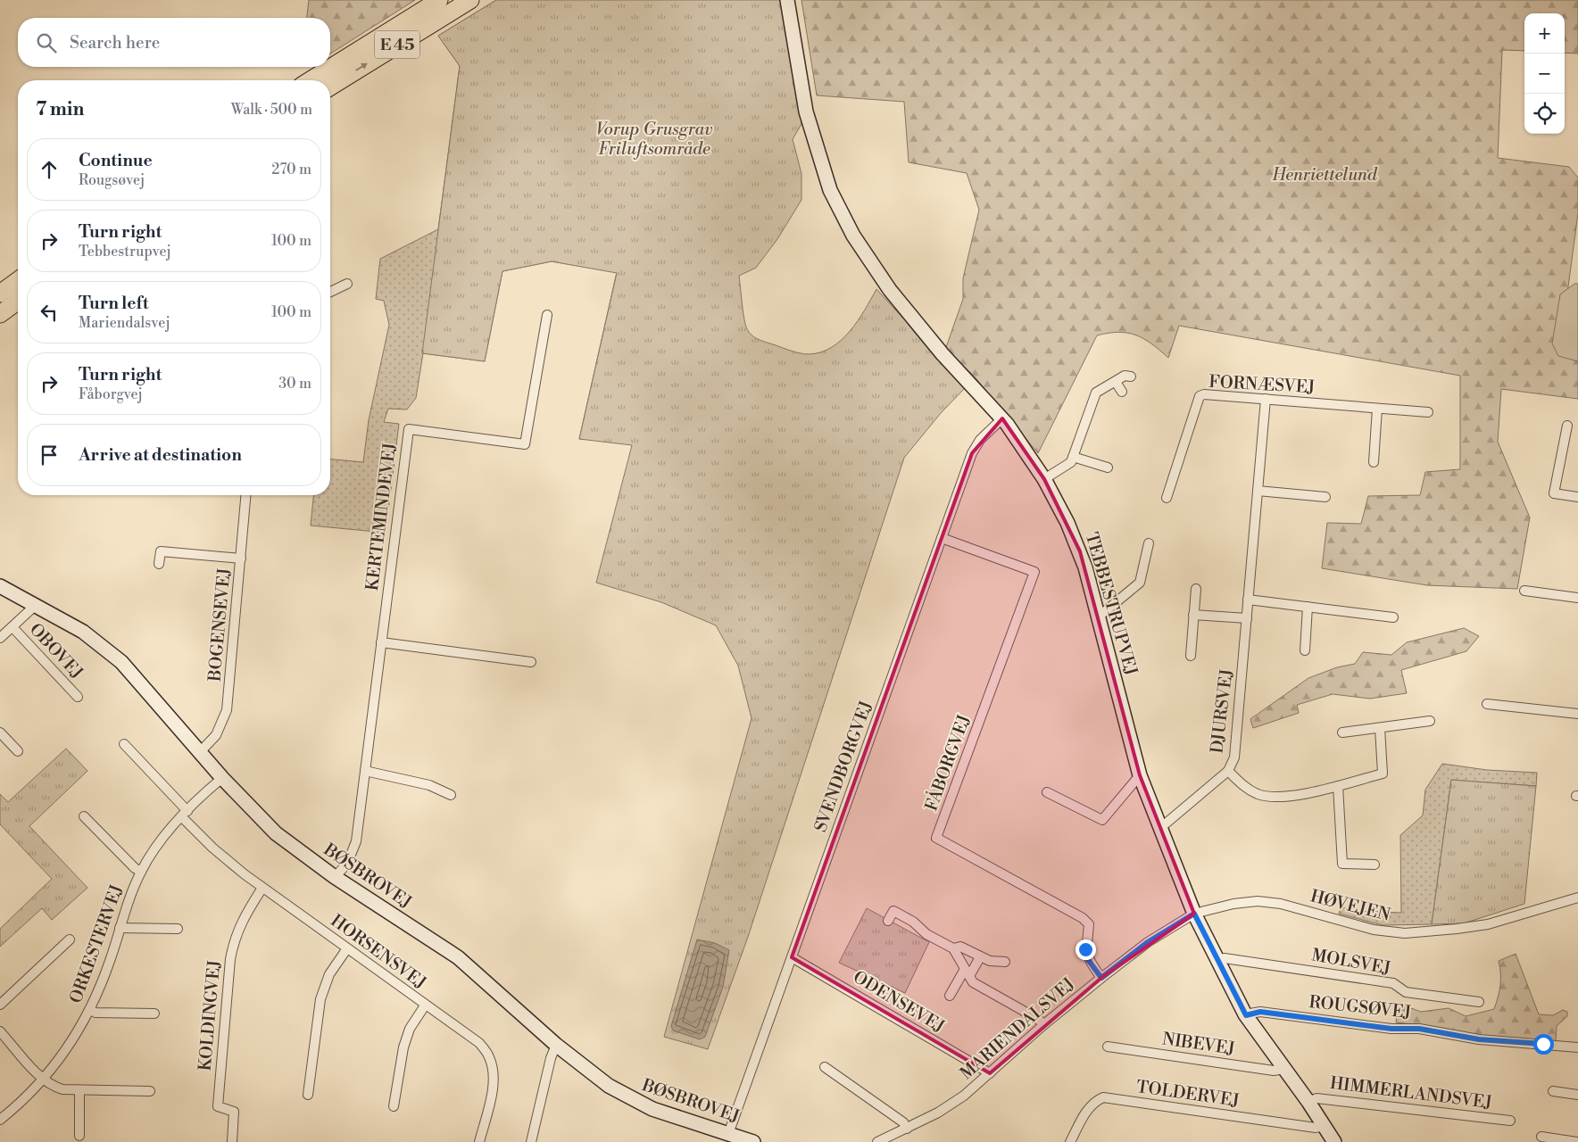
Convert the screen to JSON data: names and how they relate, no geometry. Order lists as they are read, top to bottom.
{
  "streets": {
    "highway": ["E 45"],
    "street": [
      "FORNÆSVEJ",
      "KERTEMINDEVEJ",
      "TEBBESTRUPVEJ",
      "BOGENSEVEJ",
      "OBOVEJ",
      "DJURSVEJ",
      "FÅBORGVEJ",
      "SVENDBORGVEJ",
      "BØSBROVEJ",
      "HØVEJEN",
      "ORKESTERVEJ",
      "HORSENSVEJ",
      "MOLSVEJ",
      "ODENSEVEJ",
      "ROUGSØVEJ",
      "KOLDINGVEJ",
      "MARIENDALSVEJ",
      "NIBEVEJ",
      "HIMMERLANDSVEJ",
      "TOLDERVEJ"
    ]
  },
  "crossings": [
    ["FORNÆSVEJ", "DJURSVEJ"],
    ["KERTEMINDEVEJ", "BØSBROVEJ"],
    ["TEBBESTRUPVEJ", "DJURSVEJ"],
    ["TEBBESTRUPVEJ", "SVENDBORGVEJ"],
    ["TEBBESTRUPVEJ", "HØVEJEN"],
    ["TEBBESTRUPVEJ", "MOLSVEJ"],
    ["TEBBESTRUPVEJ", "ROUGSØVEJ"],
    ["TEBBESTRUPVEJ", "MARIENDALSVEJ"],
    ["TEBBESTRUPVEJ", "NIBEVEJ"],
    ["TEBBESTRUPVEJ", "HIMMERLANDSVEJ"],
    ["TEBBESTRUPVEJ", "TOLDERVEJ"],
    ["BOGENSEVEJ", "BØSBROVEJ"],
    ["OBOVEJ", "BØSBROVEJ"],
    ["FÅBORGVEJ", "SVENDBORGVEJ"],
    ["FÅBORGVEJ", "MARIENDALSVEJ"],
    ["SVENDBORGVEJ", "BØSBROVEJ"],
    ["SVENDBORGVEJ", "ODENSEVEJ"],
    ["BØSBROVEJ", "ORKESTERVEJ"],
    ["HØVEJEN", "MARIENDALSVEJ"],
    ["ORKESTERVEJ", "HORSENSVEJ"],
    ["HORSENSVEJ", "KOLDINGVEJ"],
    ["ODENSEVEJ", "MARIENDALSVEJ"]
  ],
  "parks": ["Vorup Grusgrav Friluftsområde", "Henriettelund"],
  "page": {
    "map_buttons": ["+", "−"],
    "search": "Search here",
    "heading": ["7 min", "Walk · 500 m"],
    "list": [
      ["Continue", "Rougsøvej", "270 m"],
      ["Turn right", "Tebbestrupvej", "100 m"],
      ["Turn left", "Mariendalsvej", "100 m"],
      ["Turn right", "Fåborgvej", "30 m"],
      "Arrive at destination"
    ]
  }
}
